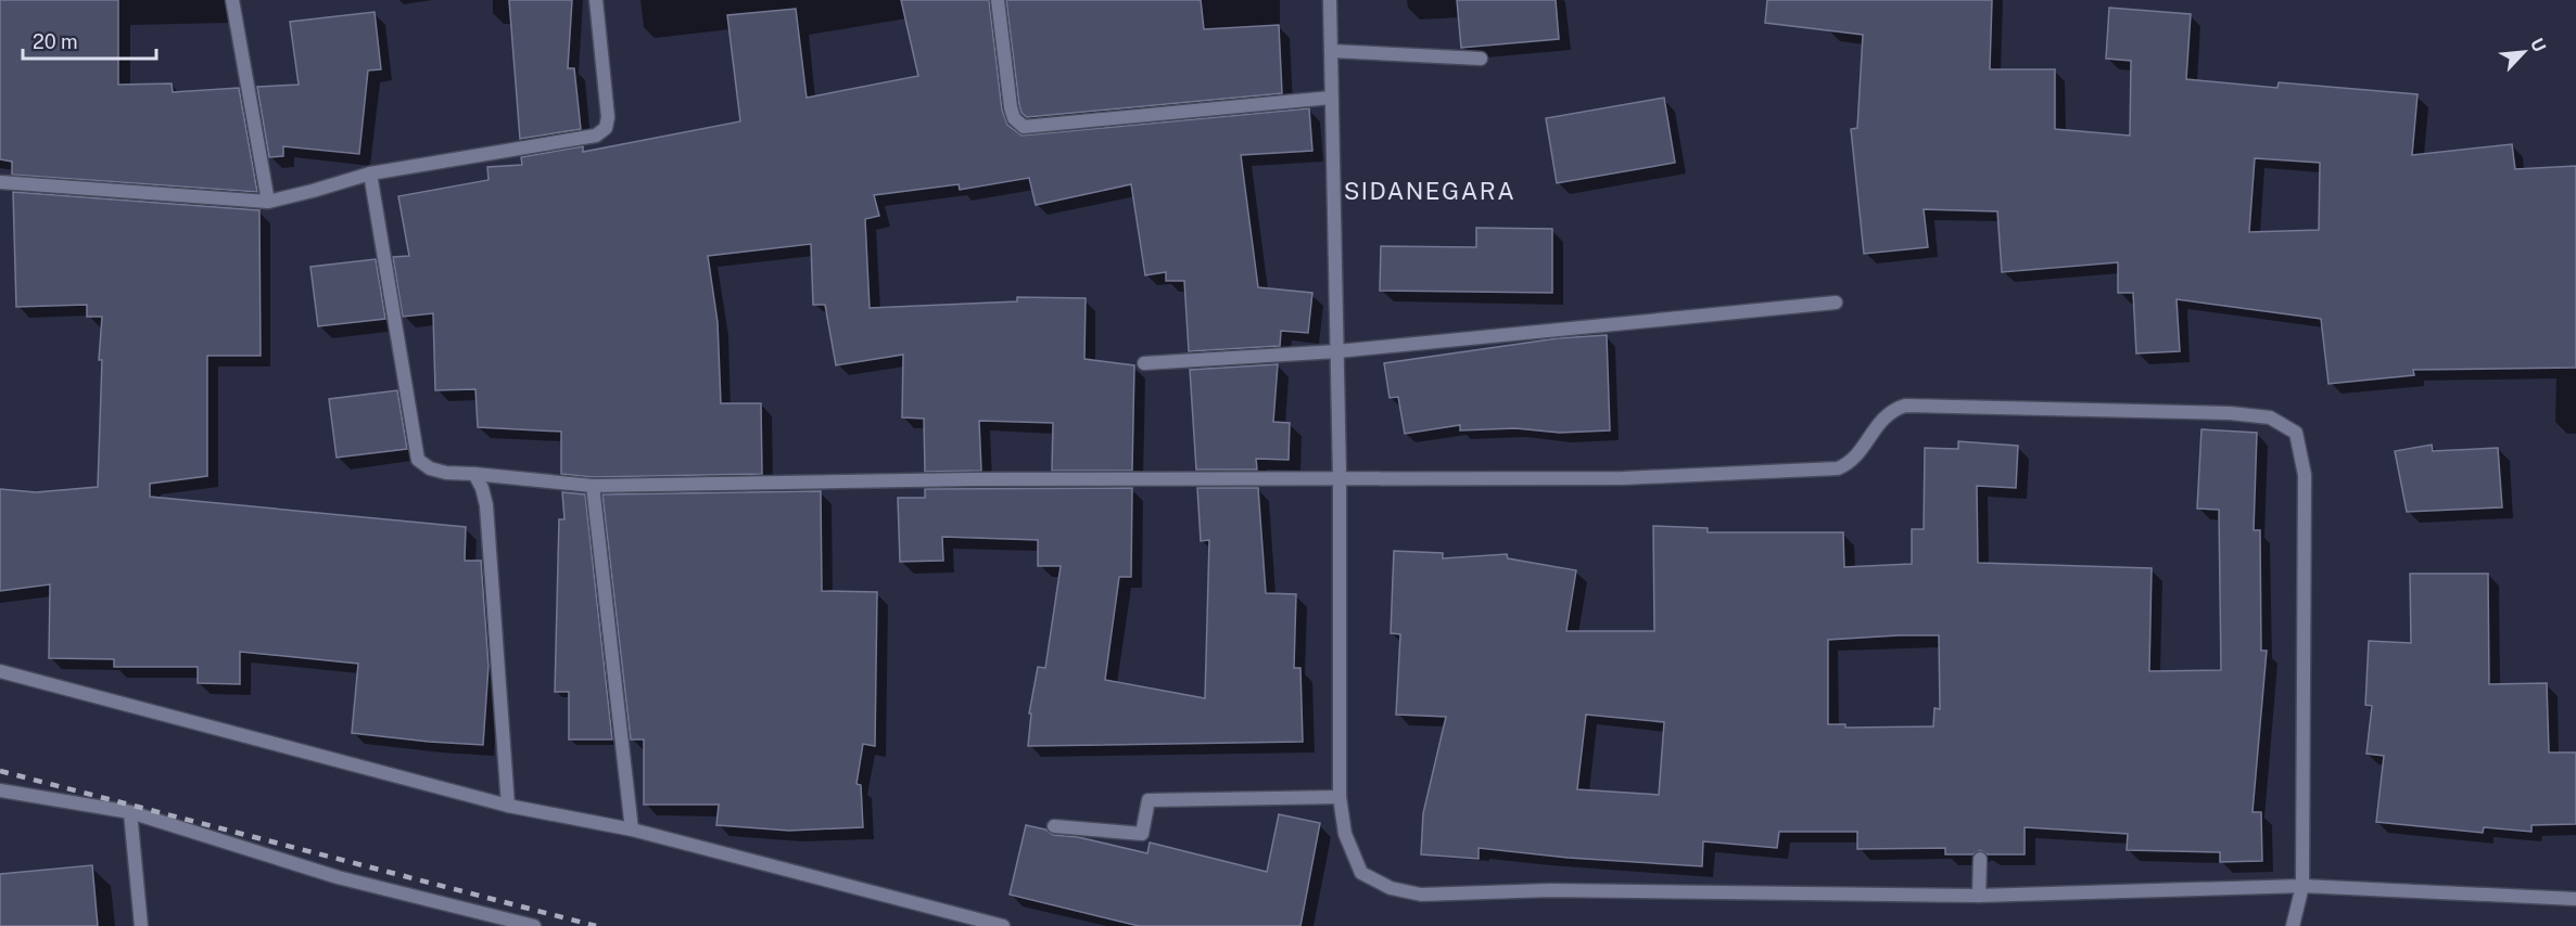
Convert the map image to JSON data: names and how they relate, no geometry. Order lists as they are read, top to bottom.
{
  "districts": ["SIDANEGARA"],
  "scale_bar": "20 m",
  "north": "top right"
}
